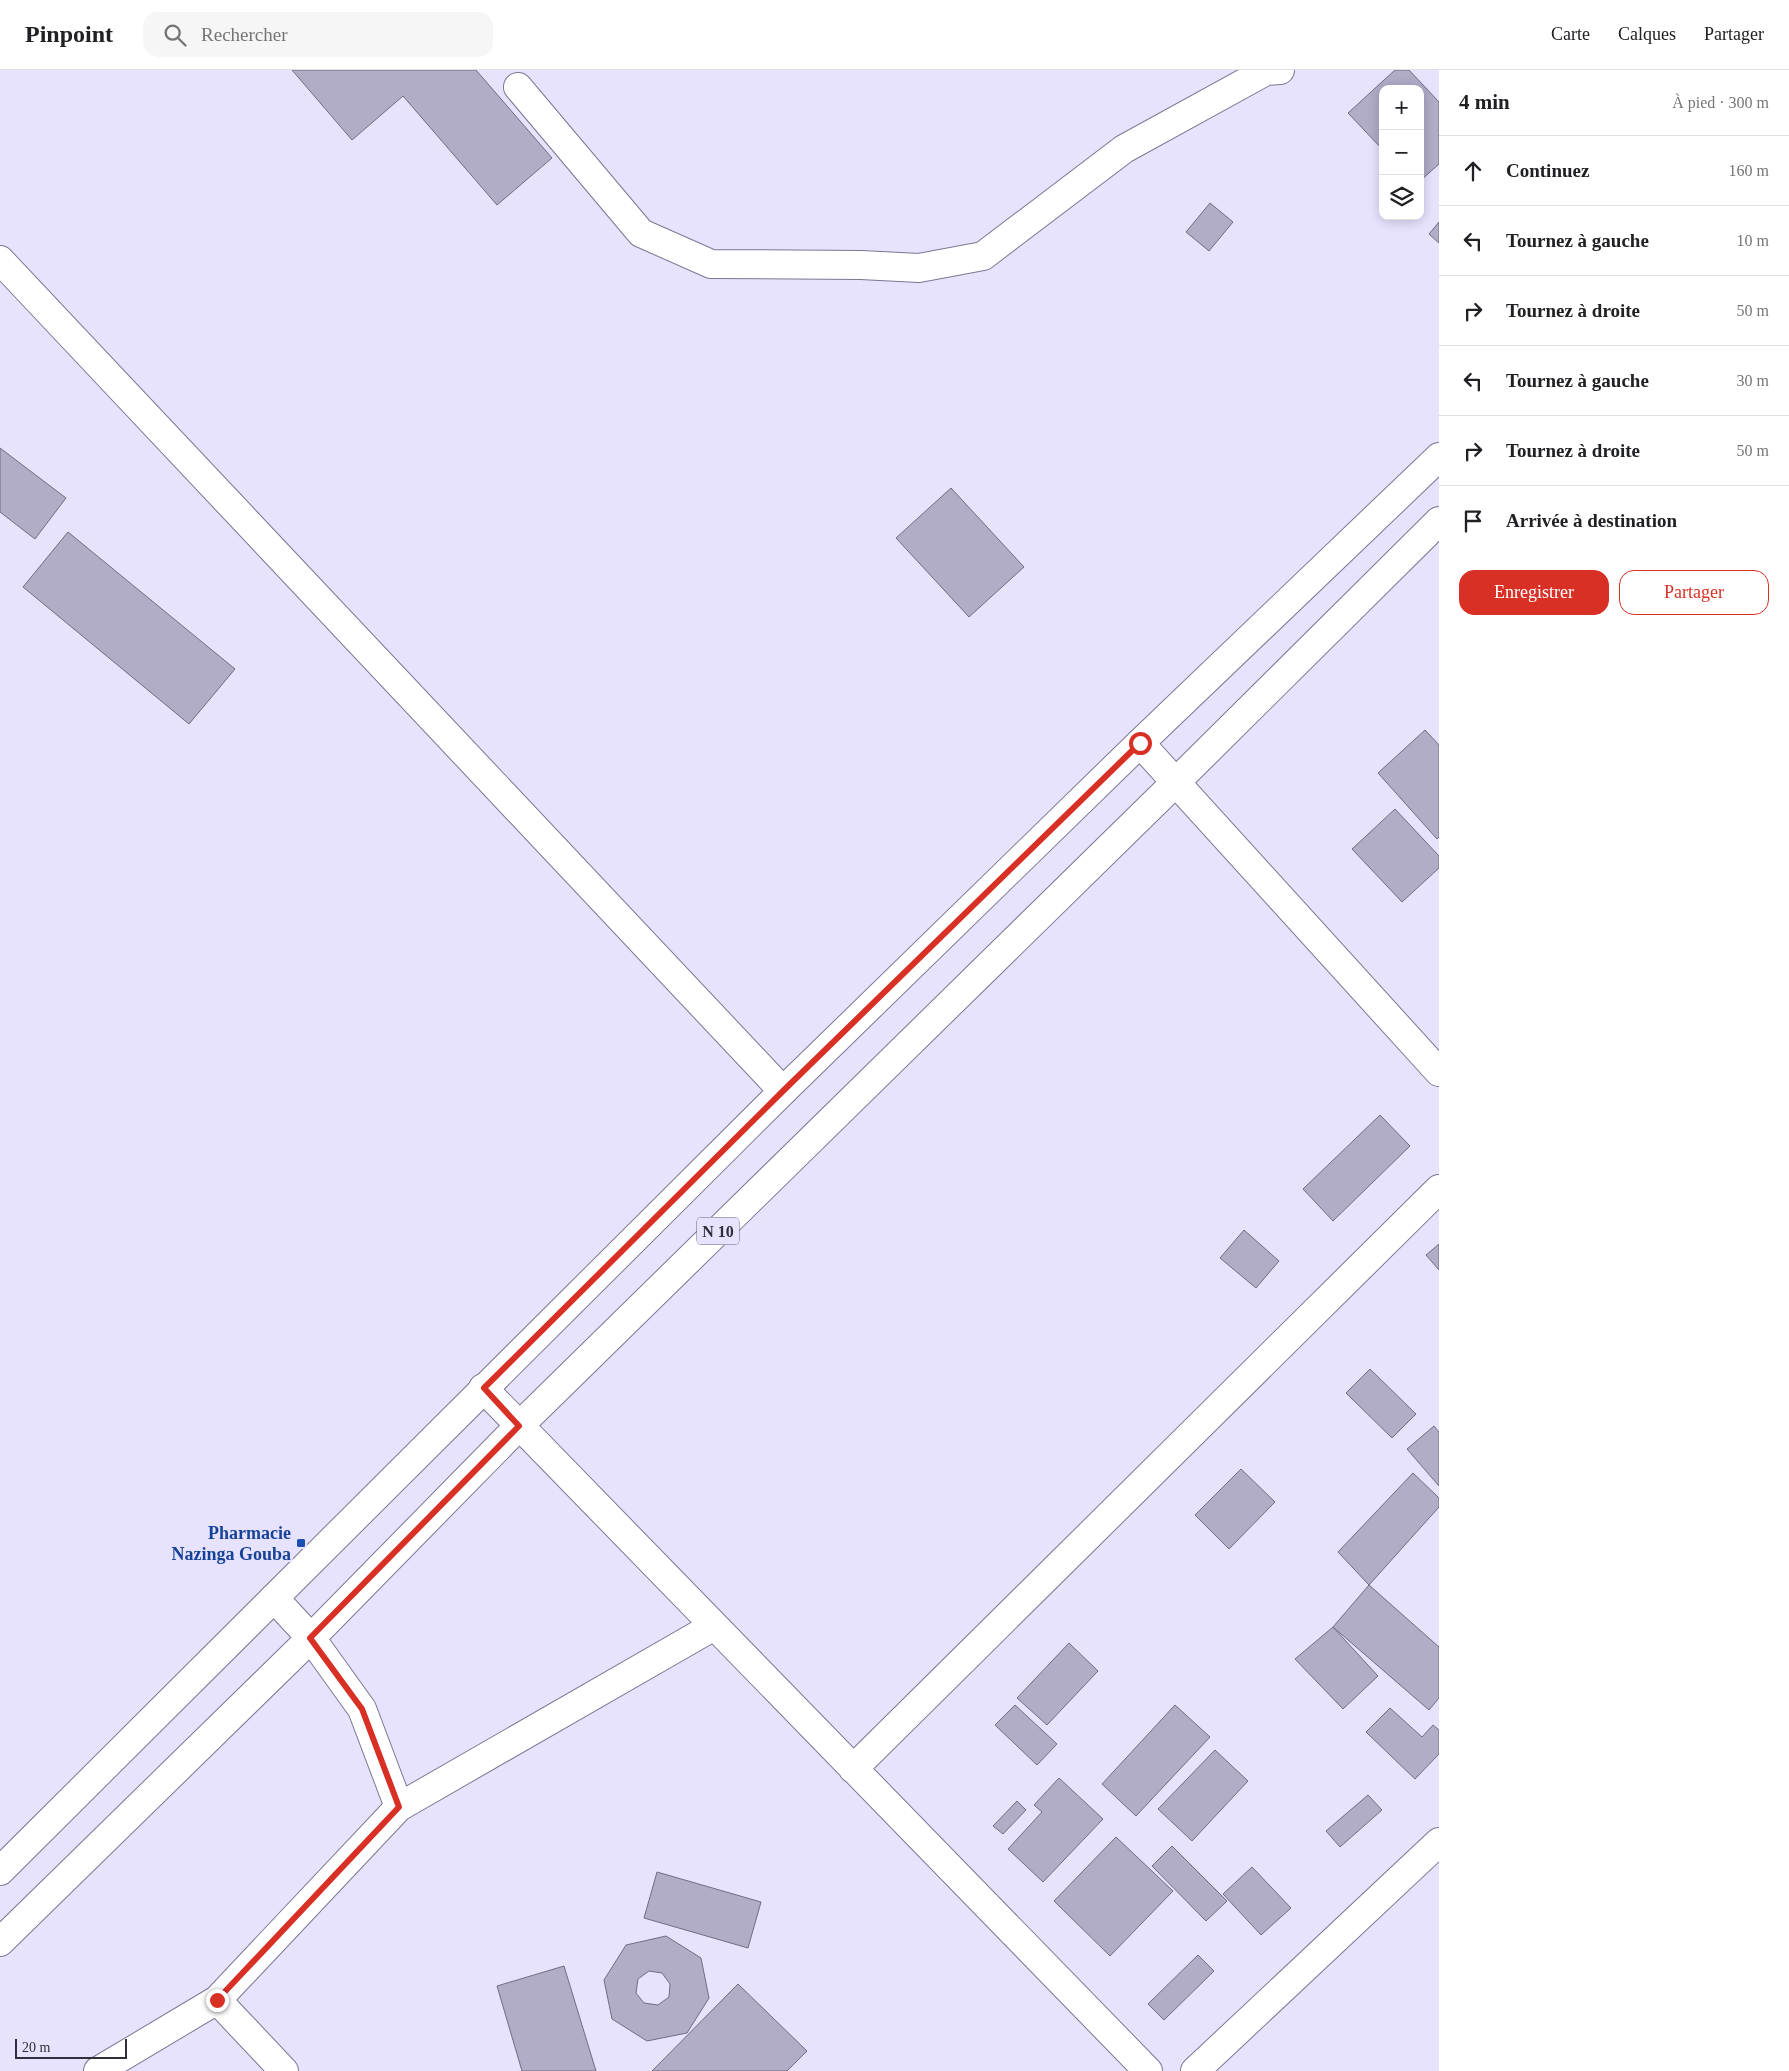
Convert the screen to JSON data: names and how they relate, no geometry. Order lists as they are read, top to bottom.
{
  "streets": {
    "street": ["N 10"]
  },
  "places": {
    "transit": ["Pharmacie Nazinga Gouba"]
  },
  "scale_bar": "20 m",
  "page": {
    "header": "Pinpoint",
    "search": "Rechercher",
    "nav": ["Carte", "Calques", "Partager"],
    "heading": ["4 min", "À pied · 300 m"],
    "map_buttons": ["+", "−"],
    "list": [
      ["Continuez", "160 m"],
      ["Tournez à gauche", "10 m"],
      ["Tournez à droite", "50 m"],
      ["Tournez à gauche", "30 m"],
      ["Tournez à droite", "50 m"],
      "Arrivée à destination"
    ],
    "buttons": ["Enregistrer", "Partager"],
    "scale": "20 m"
  }
}
